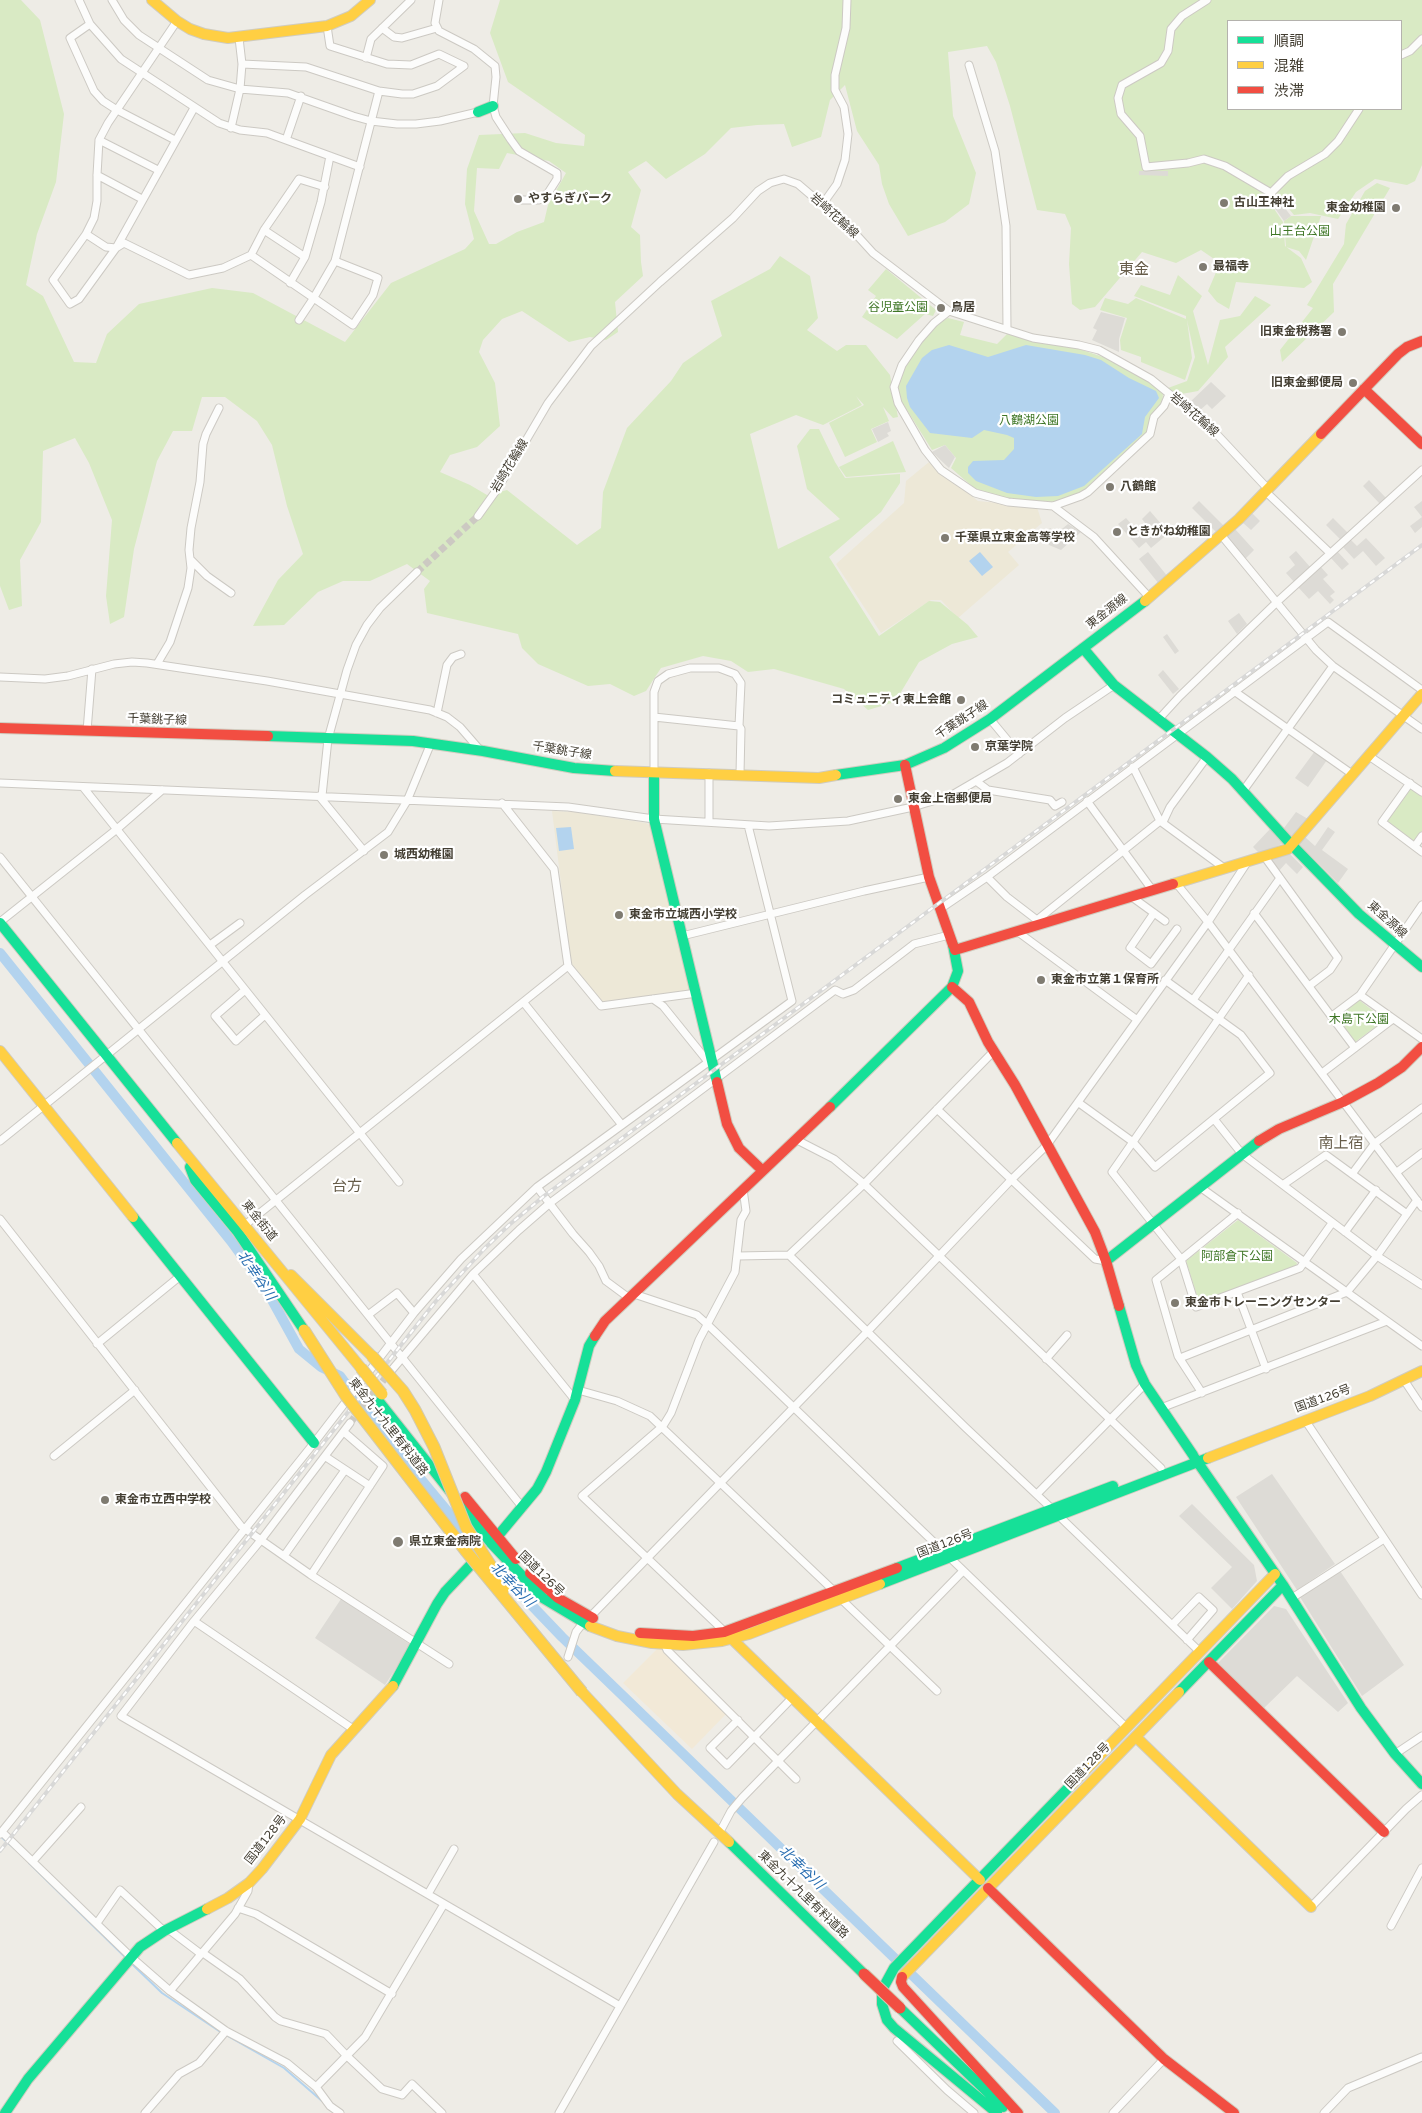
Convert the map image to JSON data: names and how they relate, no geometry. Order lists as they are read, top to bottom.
{
  "streets": {
    "main road": [
      "東金源線",
      "千葉銚子線",
      "東金街道",
      "国道126号",
      "東金九十九里有料道路",
      "国道128号"
    ],
    "street": ["岩崎花輪線"]
  },
  "crossings": [
    ["岩崎花輪線", "東金源線"],
    ["東金源線", "千葉銚子線"],
    ["東金街道", "国道126号"],
    ["東金街道", "東金九十九里有料道路"],
    ["東金街道", "国道128号"],
    ["国道126号", "国道128号"]
  ],
  "districts": ["東金", "南上宿", "台方"],
  "water": ["北幸谷川"],
  "parks": [
    "山王台公園",
    "谷児童公園",
    "八鶴湖公園",
    "木島下公園",
    "阿部倉下公園"
  ],
  "places": [
    "やすらぎパーク",
    "古山王神社",
    "東金幼稚園",
    "最福寺",
    "鳥居",
    "旧東金税務署",
    "旧東金郵便局",
    "八鶴館",
    "ときがね幼稚園",
    "千葉県立東金高等学校",
    "コミュニティ東上会館",
    "京葉学院",
    "東金上宿郵便局",
    "城西幼稚園",
    "東金市立城西小学校",
    "東金市立第１保育所",
    "東金市トレーニングセンター",
    "東金市立西中学校",
    "県立東金病院"
  ],
  "legend": ["順調", "混雑", "渋滞"]
}
